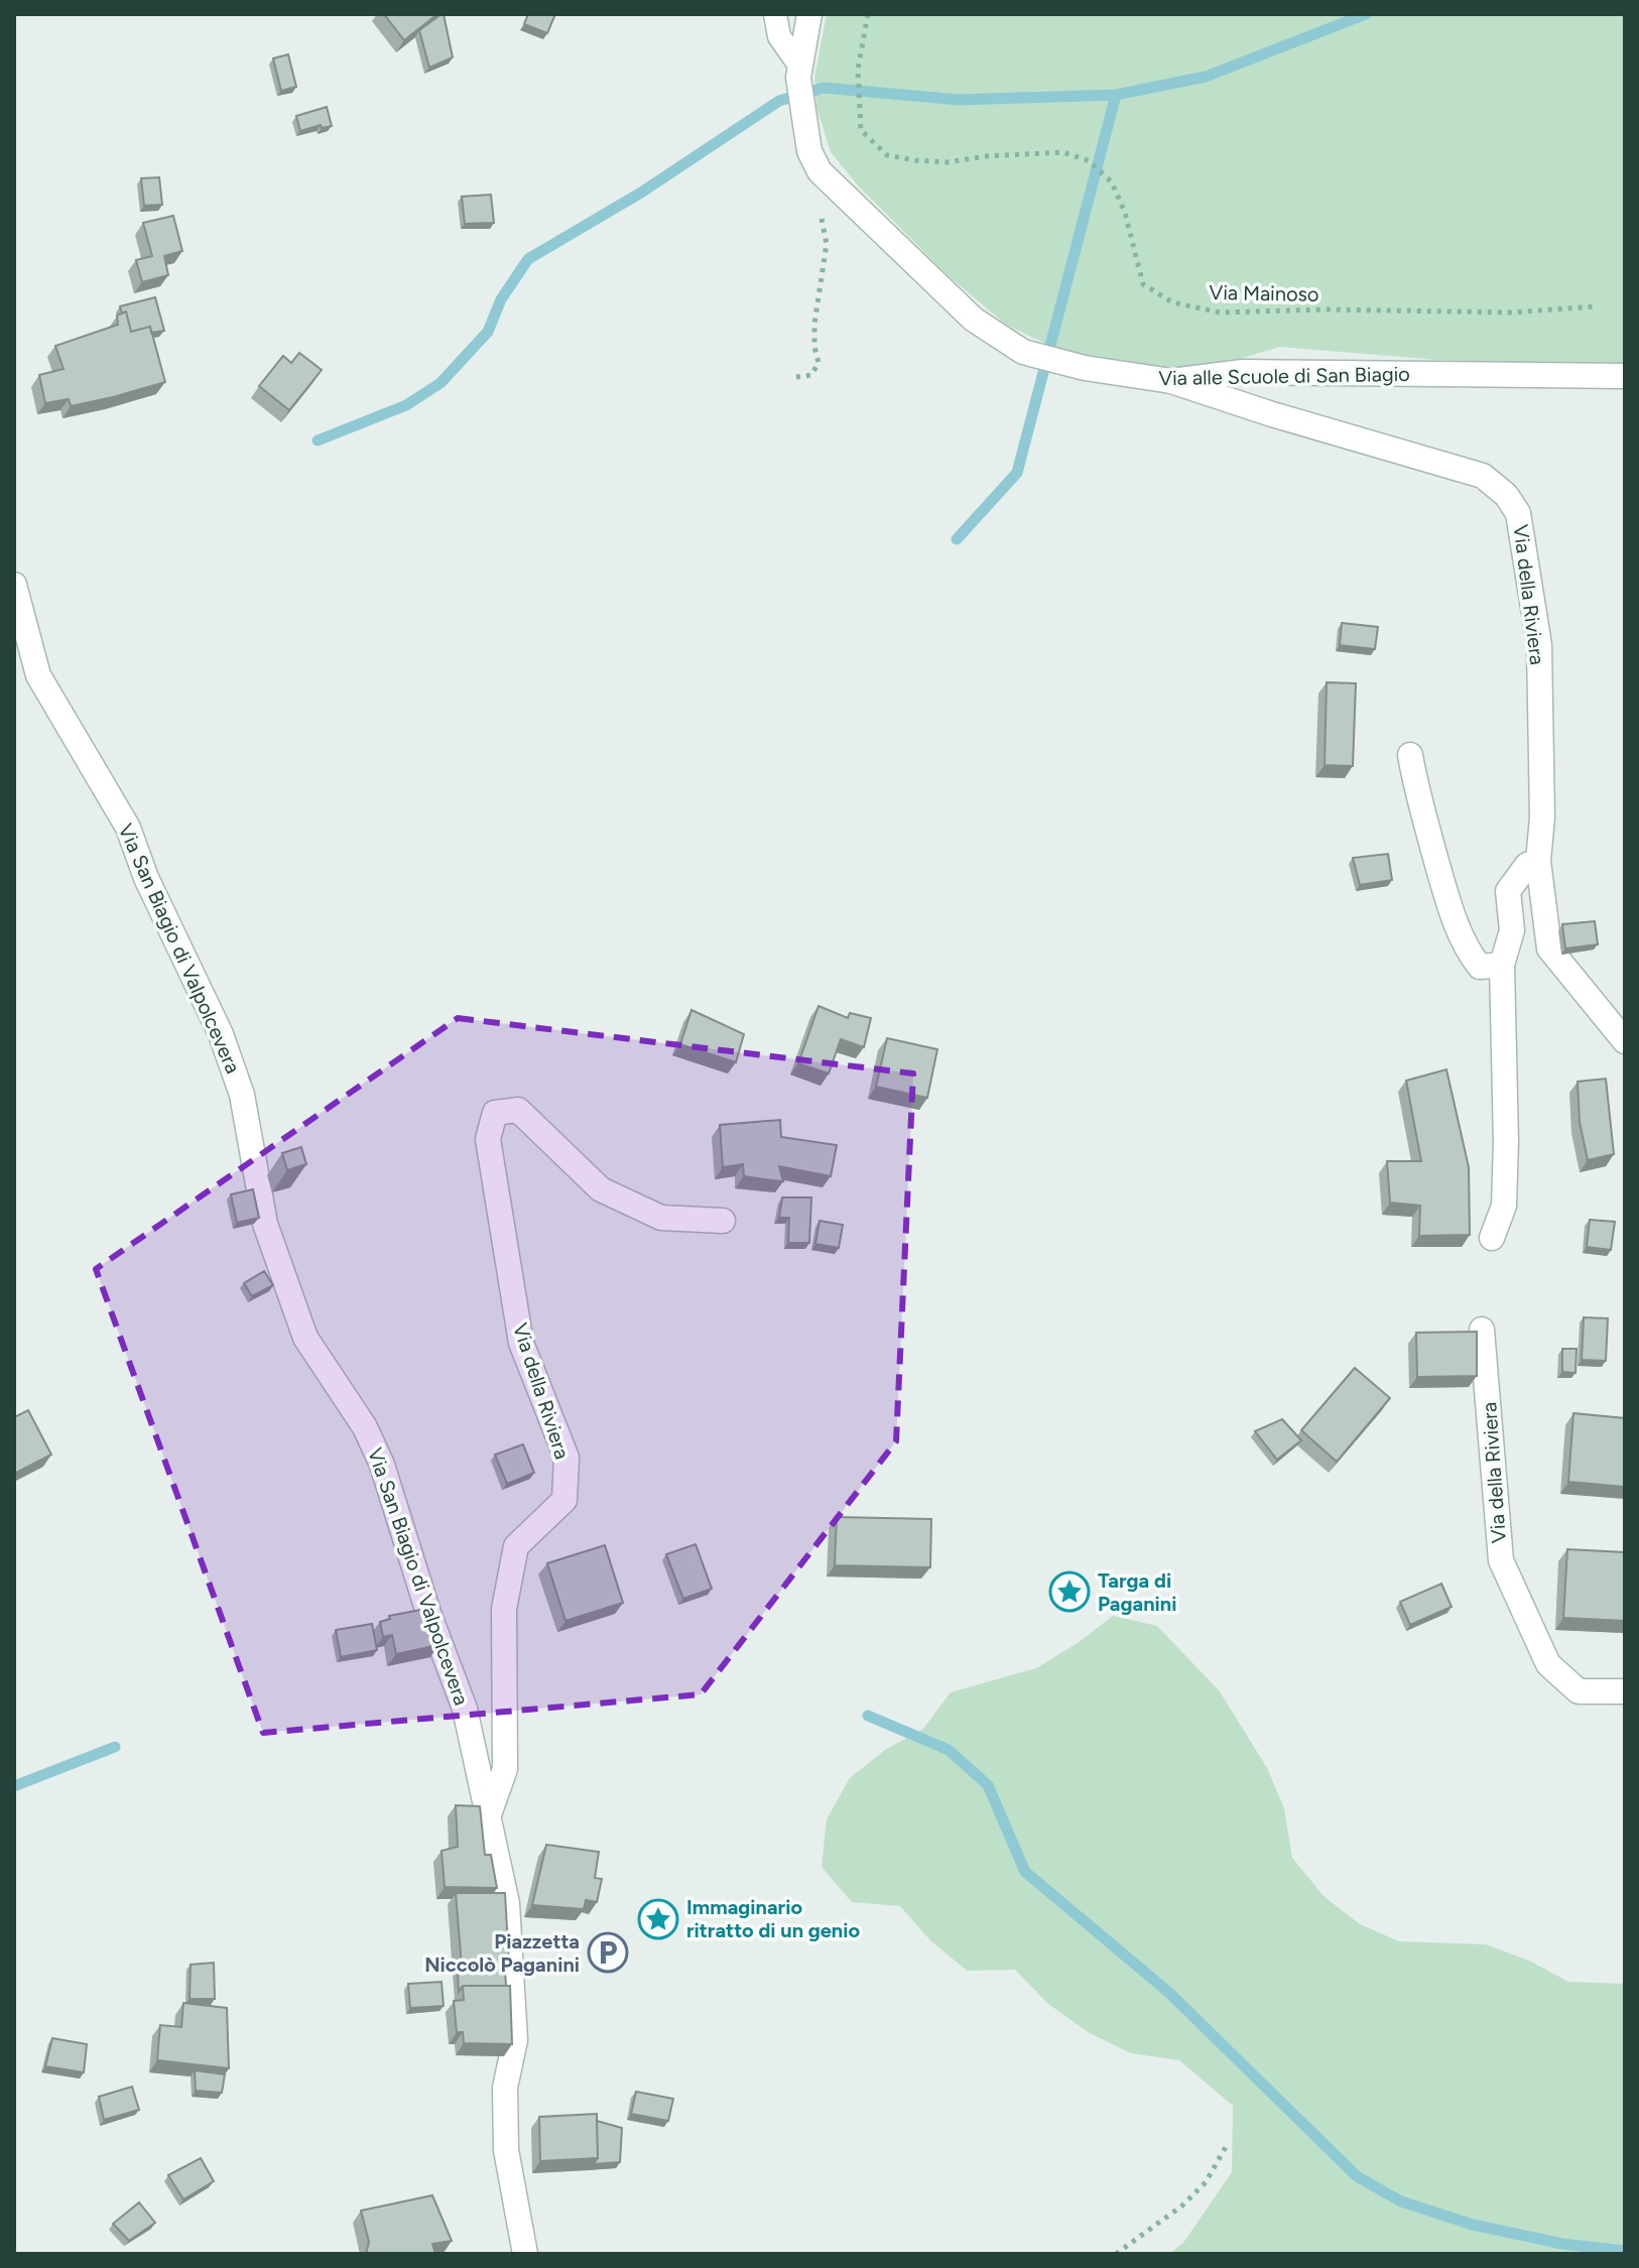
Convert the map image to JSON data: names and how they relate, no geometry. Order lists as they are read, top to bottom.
{
  "streets": {
    "street": ["Via alle Scuole di San Biagio", "Via della Riviera", "Via San Biagio di Valpolcevera"],
    "path": ["Via Mainoso"]
  },
  "crossings": [
    ["Via alle Scuole di San Biagio", "Via della Riviera"],
    ["Via della Riviera", "Via San Biagio di Valpolcevera"]
  ],
  "places": {
    "place": ["Targa di Paganini", "Immaginario ritratto di un genio"],
    "parking": ["Piazzetta Niccolò Paganini"]
  }
}
